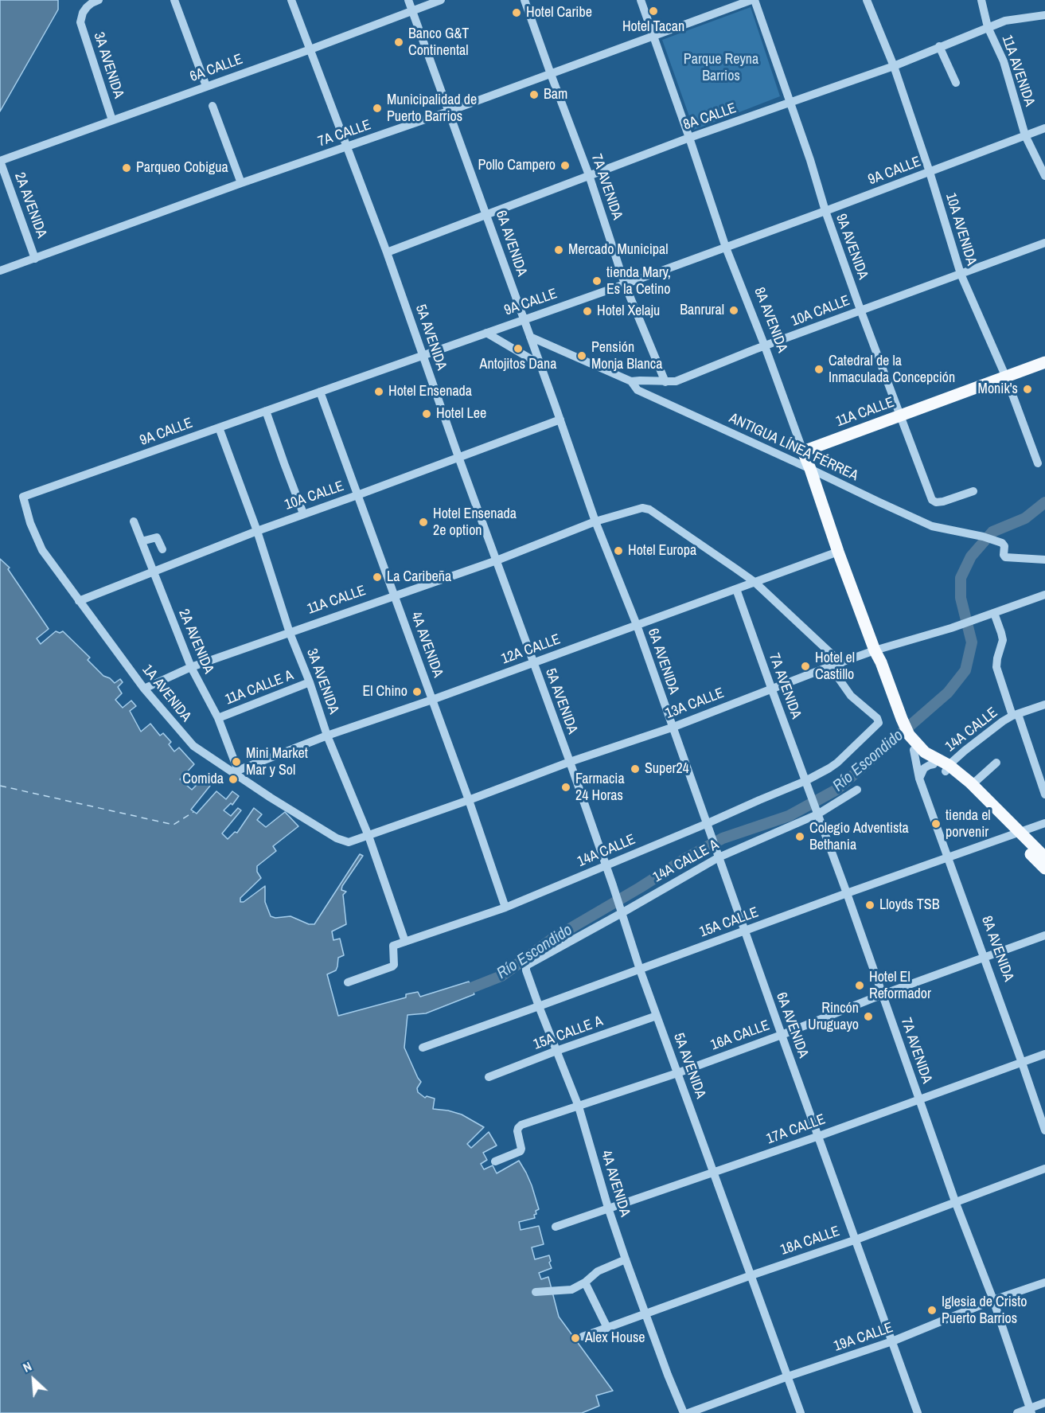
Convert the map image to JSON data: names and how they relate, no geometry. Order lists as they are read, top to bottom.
{
  "streets": {
    "main road": ["8A AVENIDA", "11A CALLE"],
    "street": [
      "3A AVENIDA",
      "6A CALLE",
      "11A AVENIDA",
      "8A CALLE",
      "7A CALLE",
      "9A CALLE",
      "7A AVENIDA",
      "2A AVENIDA",
      "10A AVENIDA",
      "6A AVENIDA",
      "9A AVENIDA",
      "10A CALLE",
      "5A AVENIDA",
      "ANTIGUA LÍNEA FÉRREA",
      "4A AVENIDA",
      "12A CALLE",
      "11A CALLE A",
      "1A AVENIDA",
      "13A CALLE",
      "14A CALLE",
      "14A CALLE A",
      "15A CALLE",
      "15A CALLE A",
      "16A CALLE",
      "17A CALLE",
      "18A CALLE",
      "19A CALLE"
    ]
  },
  "crossings": [
    ["3A AVENIDA", "6A CALLE"],
    ["3A AVENIDA", "9A CALLE"],
    ["3A AVENIDA", "10A CALLE"],
    ["3A AVENIDA", "11A CALLE"],
    ["3A AVENIDA", "12A CALLE"],
    ["3A AVENIDA", "11A CALLE A"],
    ["3A AVENIDA", "13A CALLE"],
    ["3A AVENIDA", "14A CALLE"],
    ["6A CALLE", "2A AVENIDA"],
    ["6A CALLE", "6A AVENIDA"],
    ["6A CALLE", "5A AVENIDA"],
    ["11A AVENIDA", "8A CALLE"],
    ["11A AVENIDA", "9A CALLE"],
    ["8A CALLE", "7A AVENIDA"],
    ["8A CALLE", "10A AVENIDA"],
    ["8A CALLE", "6A AVENIDA"],
    ["8A CALLE", "9A AVENIDA"],
    ["8A CALLE", "8A AVENIDA"],
    ["8A CALLE", "5A AVENIDA"],
    ["7A CALLE", "7A AVENIDA"],
    ["7A CALLE", "2A AVENIDA"],
    ["7A CALLE", "6A AVENIDA"],
    ["7A CALLE", "9A AVENIDA"],
    ["7A CALLE", "8A AVENIDA"],
    ["7A CALLE", "5A AVENIDA"],
    ["9A CALLE", "7A AVENIDA"],
    ["9A CALLE", "10A AVENIDA"],
    ["9A CALLE", "6A AVENIDA"],
    ["9A CALLE", "9A AVENIDA"],
    ["9A CALLE", "8A AVENIDA"],
    ["9A CALLE", "5A AVENIDA"],
    ["9A CALLE", "4A AVENIDA"],
    ["9A CALLE", "1A AVENIDA"],
    ["7A AVENIDA", "10A CALLE"],
    ["7A AVENIDA", "12A CALLE"],
    ["7A AVENIDA", "13A CALLE"],
    ["7A AVENIDA", "14A CALLE"],
    ["7A AVENIDA", "14A CALLE A"],
    ["7A AVENIDA", "15A CALLE"],
    ["7A AVENIDA", "16A CALLE"],
    ["7A AVENIDA", "17A CALLE"],
    ["7A AVENIDA", "18A CALLE"],
    ["7A AVENIDA", "19A CALLE"],
    ["2A AVENIDA", "10A CALLE"],
    ["2A AVENIDA", "11A CALLE"],
    ["2A AVENIDA", "12A CALLE"],
    ["2A AVENIDA", "11A CALLE A"],
    ["2A AVENIDA", "1A AVENIDA"],
    ["10A AVENIDA", "10A CALLE"],
    ["10A AVENIDA", "11A CALLE"],
    ["6A AVENIDA", "10A CALLE"],
    ["6A AVENIDA", "11A CALLE"],
    ["6A AVENIDA", "ANTIGUA LÍNEA FÉRREA"],
    ["6A AVENIDA", "12A CALLE"],
    ["6A AVENIDA", "13A CALLE"],
    ["6A AVENIDA", "14A CALLE"],
    ["6A AVENIDA", "14A CALLE A"],
    ["6A AVENIDA", "15A CALLE"],
    ["6A AVENIDA", "16A CALLE"],
    ["6A AVENIDA", "17A CALLE"],
    ["6A AVENIDA", "18A CALLE"],
    ["6A AVENIDA", "19A CALLE"],
    ["9A AVENIDA", "10A CALLE"],
    ["9A AVENIDA", "11A CALLE"],
    ["10A CALLE", "8A AVENIDA"],
    ["10A CALLE", "5A AVENIDA"],
    ["10A CALLE", "ANTIGUA LÍNEA FÉRREA"],
    ["10A CALLE", "4A AVENIDA"],
    ["10A CALLE", "1A AVENIDA"],
    ["8A AVENIDA", "11A CALLE"],
    ["8A AVENIDA", "ANTIGUA LÍNEA FÉRREA"],
    ["8A AVENIDA", "12A CALLE"],
    ["8A AVENIDA", "13A CALLE"],
    ["8A AVENIDA", "14A CALLE"],
    ["8A AVENIDA", "15A CALLE"],
    ["8A AVENIDA", "16A CALLE"],
    ["8A AVENIDA", "17A CALLE"],
    ["5A AVENIDA", "11A CALLE"],
    ["5A AVENIDA", "12A CALLE"],
    ["5A AVENIDA", "13A CALLE"],
    ["5A AVENIDA", "14A CALLE"],
    ["5A AVENIDA", "14A CALLE A"],
    ["5A AVENIDA", "15A CALLE"],
    ["5A AVENIDA", "15A CALLE A"],
    ["5A AVENIDA", "16A CALLE"],
    ["5A AVENIDA", "17A CALLE"],
    ["5A AVENIDA", "18A CALLE"],
    ["5A AVENIDA", "19A CALLE"],
    ["11A CALLE", "4A AVENIDA"],
    ["11A CALLE", "12A CALLE"],
    ["11A CALLE", "1A AVENIDA"],
    ["4A AVENIDA", "12A CALLE"],
    ["4A AVENIDA", "13A CALLE"],
    ["4A AVENIDA", "14A CALLE"],
    ["4A AVENIDA", "14A CALLE A"],
    ["4A AVENIDA", "15A CALLE"],
    ["4A AVENIDA", "15A CALLE A"],
    ["4A AVENIDA", "16A CALLE"],
    ["4A AVENIDA", "17A CALLE"],
    ["4A AVENIDA", "18A CALLE"],
    ["12A CALLE", "1A AVENIDA"],
    ["1A AVENIDA", "13A CALLE"],
    ["13A CALLE", "14A CALLE"]
  ],
  "water": ["Río Escondido"],
  "parks": ["Parque Reyna Barrios"],
  "places": [
    "Hotel Tacan",
    "Hotel Caribe",
    "Banco G&T Continental",
    "Bam",
    "Municipalidad de Puerto Barrios",
    "Pollo Campero",
    "Parqueo Cobigua",
    "Mercado Municipal",
    "tienda Mary, Es la Cetino",
    "Banrural",
    "Hotel Xelaju",
    "Antojitos Dana",
    "Pensión Monja Blanca",
    "Catedral de la Inmaculada Concepción",
    "Monik's",
    "Hotel Ensenada",
    "Hotel Lee",
    "Hotel Ensenada 2e option",
    "Hotel Europa",
    "La Caribeña",
    "Hotel el Castillo",
    "El Chino",
    "Mini Market Mar y Sol",
    "Super24",
    "Comida",
    "Farmacia 24 Horas",
    "tienda el porvenir",
    "Colegio Adventista Bethania",
    "Lloyds TSB",
    "Hotel El Reformador",
    "Rincón Uruguayo",
    "Iglesia de Cristo Puerto Barrios",
    "Alex House"
  ],
  "north": "top left"
}
